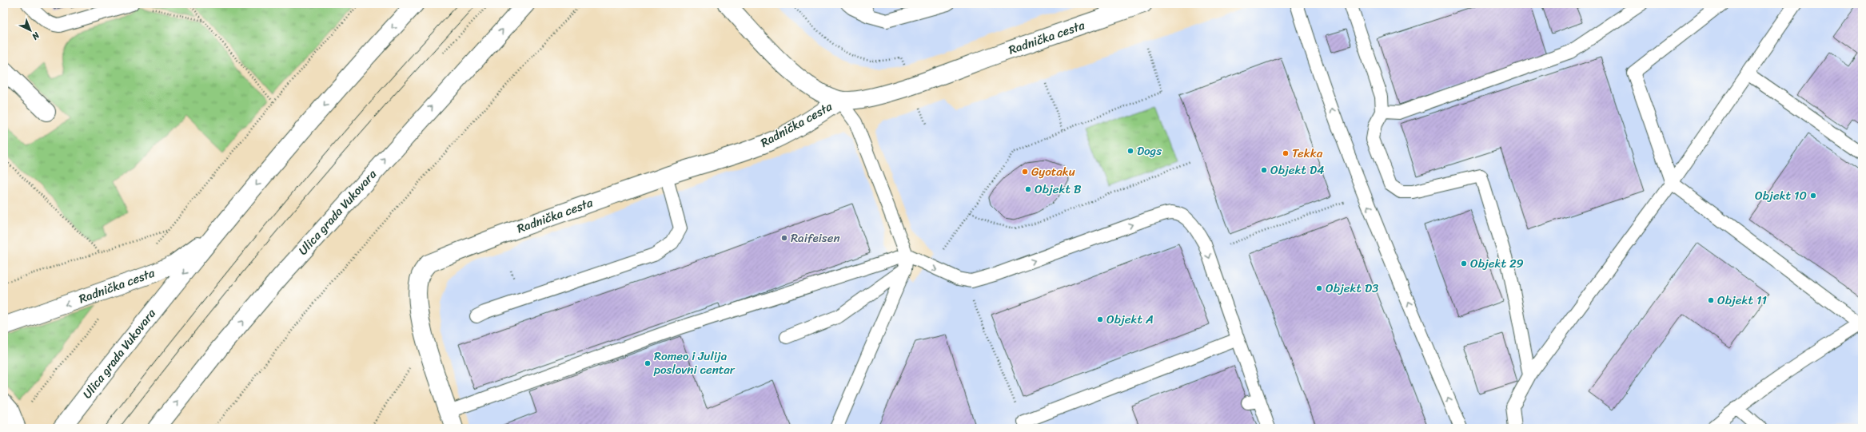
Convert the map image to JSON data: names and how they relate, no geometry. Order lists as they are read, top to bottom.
{
  "streets": {
    "street": ["Radnička cesta", "Ulica grada Vukovara"]
  },
  "crossings": [
    ["Radnička cesta", "Ulica grada Vukovara"]
  ],
  "places": [
    "Dogs",
    "Tekka",
    "Objekt D4",
    "Gyotaku",
    "Objekt B",
    "Objekt 10",
    "Raifeisen",
    "Objekt 29",
    "Objekt D3",
    "Objekt 11",
    "Objekt A",
    "Romeo i Julija poslovni centar"
  ],
  "north": "bottom right"
}
